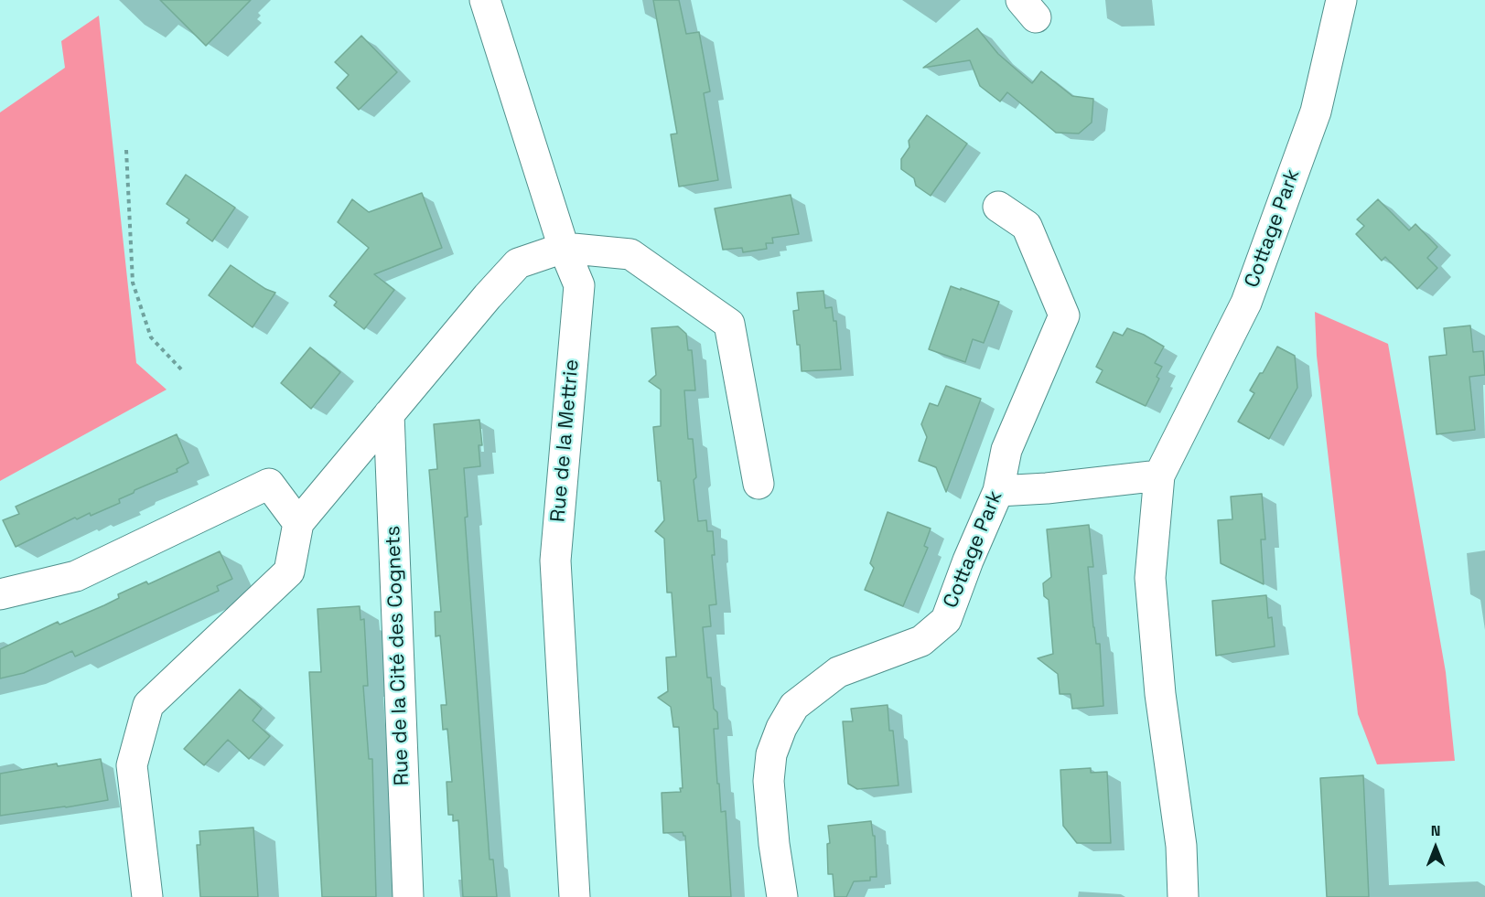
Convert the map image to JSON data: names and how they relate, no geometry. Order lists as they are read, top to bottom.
{
  "streets": {
    "street": ["Cottage Park", "Rue de la Mettrie", "Rue de la Cité des Cognets"]
  },
  "north": "top"
}
